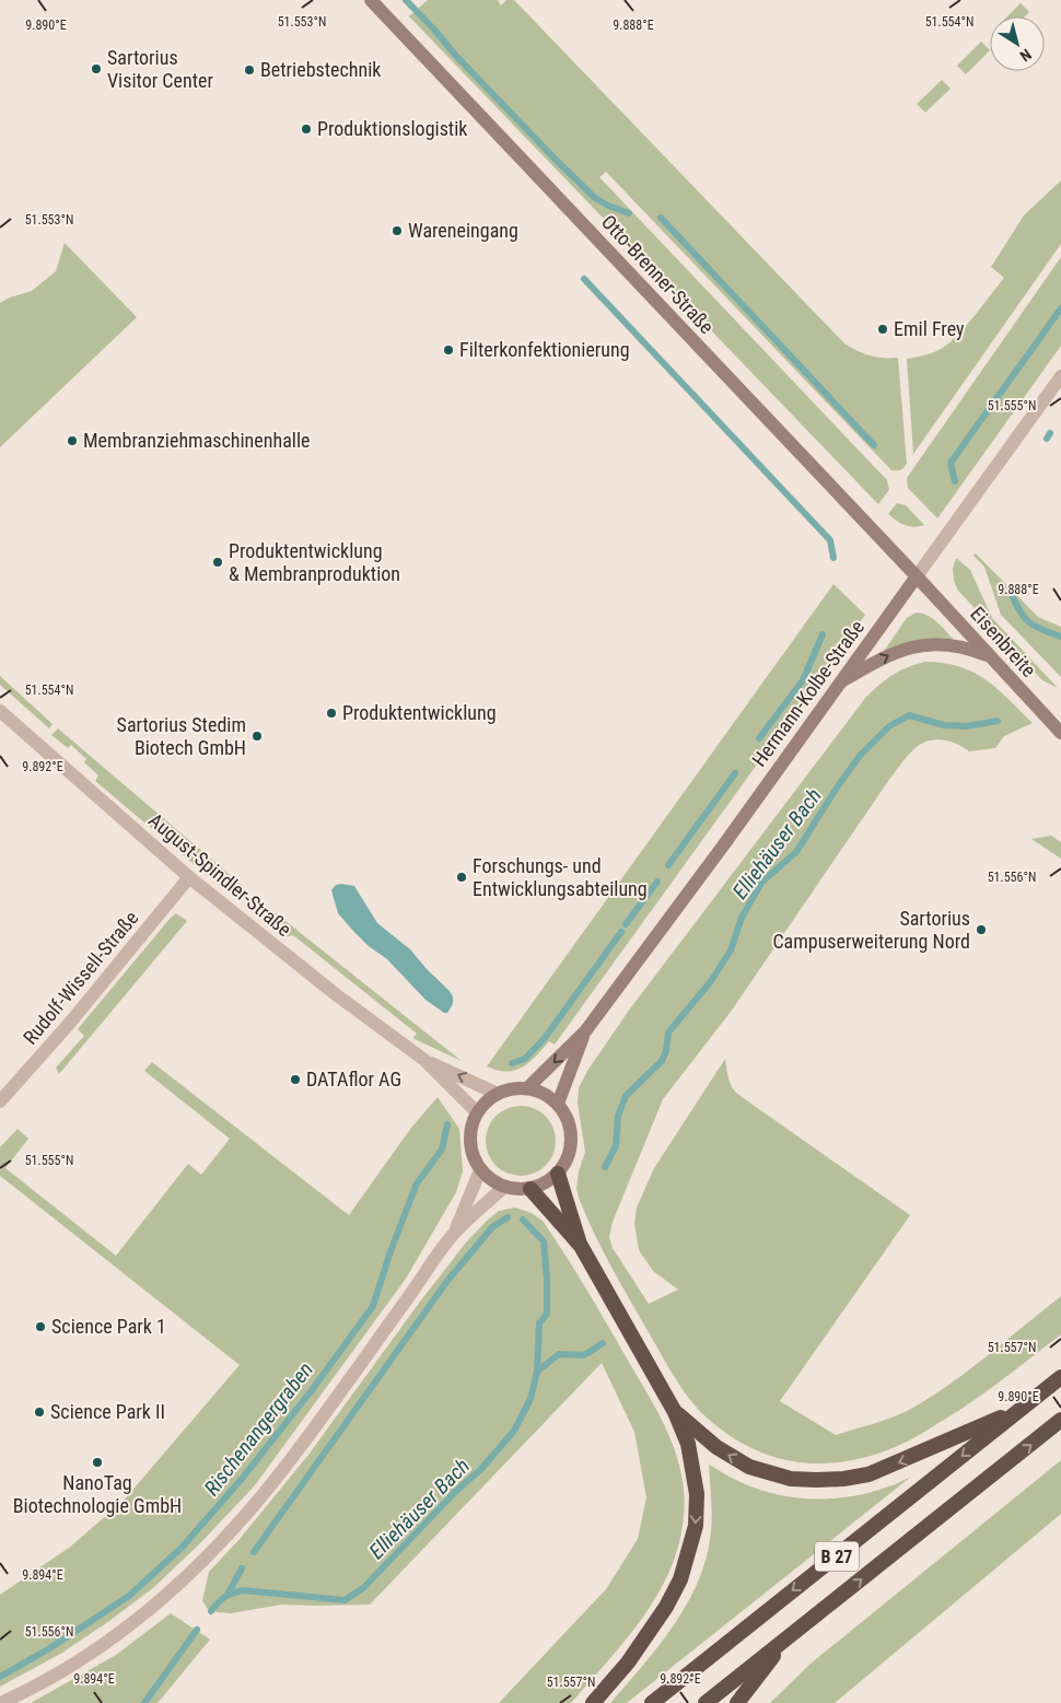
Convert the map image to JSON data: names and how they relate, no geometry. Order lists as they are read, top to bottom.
{
  "streets": {
    "highway": ["B 27"],
    "main road": ["Otto-Brenner-Straße", "Eisenbreite", "Hermann-Kolbe-Straße"],
    "street": ["August-Spindler-Straße", "Rudolf-Wissell-Straße"]
  },
  "crossings": [
    ["Otto-Brenner-Straße", "Eisenbreite"],
    ["Otto-Brenner-Straße", "Hermann-Kolbe-Straße"],
    ["Eisenbreite", "Hermann-Kolbe-Straße"],
    ["Hermann-Kolbe-Straße", "August-Spindler-Straße"],
    ["August-Spindler-Straße", "Rudolf-Wissell-Straße"]
  ],
  "water": ["Elliehäuser Bach", "Rischenangergraben"],
  "places": [
    "Sartorius Visitor Center",
    "Betriebstechnik",
    "Produktionslogistik",
    "Wareneingang",
    "Emil Frey",
    "Filterkonfektionierung",
    "Membranziehmaschinenhalle",
    "Produktentwicklung & Membranproduktion",
    "Produktentwicklung",
    "Sartorius Stedim Biotech GmbH",
    "Forschungs- und Entwicklungsabteilung",
    "Sartorius Campuserweiterung Nord",
    "DATAflor AG",
    "Science Park 1",
    "Science Park II",
    "NanoTag Biotechnologie GmbH"
  ],
  "north": "bottom right",
  "coordinates": [
    "51.553°N",
    "51.554°N",
    "9.890°E",
    "9.888°E",
    "51.555°N",
    "9.892°E",
    "51.556°N",
    "51.557°N",
    "9.894°E"
  ]
}
